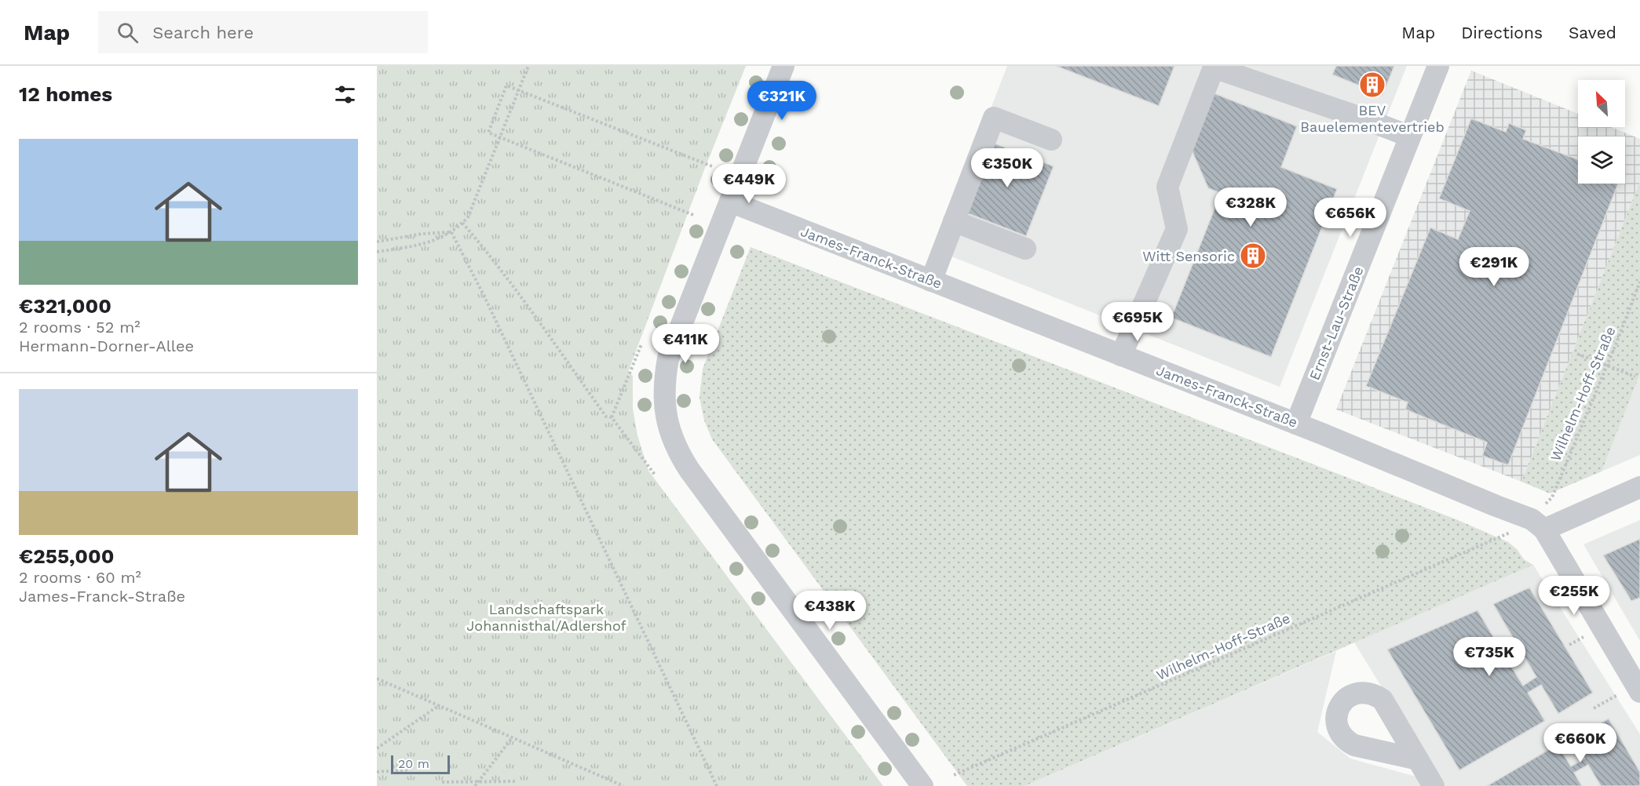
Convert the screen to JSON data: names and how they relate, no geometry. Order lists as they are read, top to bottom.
{
  "streets": {
    "street": ["James-Franck-Straße", "Ernst-Lau-Straße"],
    "path": ["Wilhelm-Hoff-Straße"]
  },
  "crossings": [
    ["James-Franck-Straße", "Ernst-Lau-Straße"]
  ],
  "parks": ["Landschaftspark Johannisthal/Adlershof"],
  "places": {
    "building": ["BEV Bauelementevertrieb", "Witt Sensoric"]
  },
  "scale_bar": "20 m",
  "north": "top left",
  "page": {
    "header": "Map",
    "search": "Search here",
    "nav": ["Map", "Directions", "Saved"],
    "heading": "12 homes",
    "price": [
      "€321K",
      "€350K",
      "€449K",
      "€328K",
      "€656K",
      "€291K",
      "€695K",
      "€411K",
      "€255K",
      "€438K",
      "€735K",
      "€660K"
    ],
    "list": [
      {
        "name": "€321,000",
        "note": "2 rooms · 52 m² · Hermann-Dorner-Allee"
      },
      {
        "name": "€255,000",
        "note": "2 rooms · 60 m² · James-Franck-Straße"
      }
    ],
    "scale": "20 m"
  }
}
